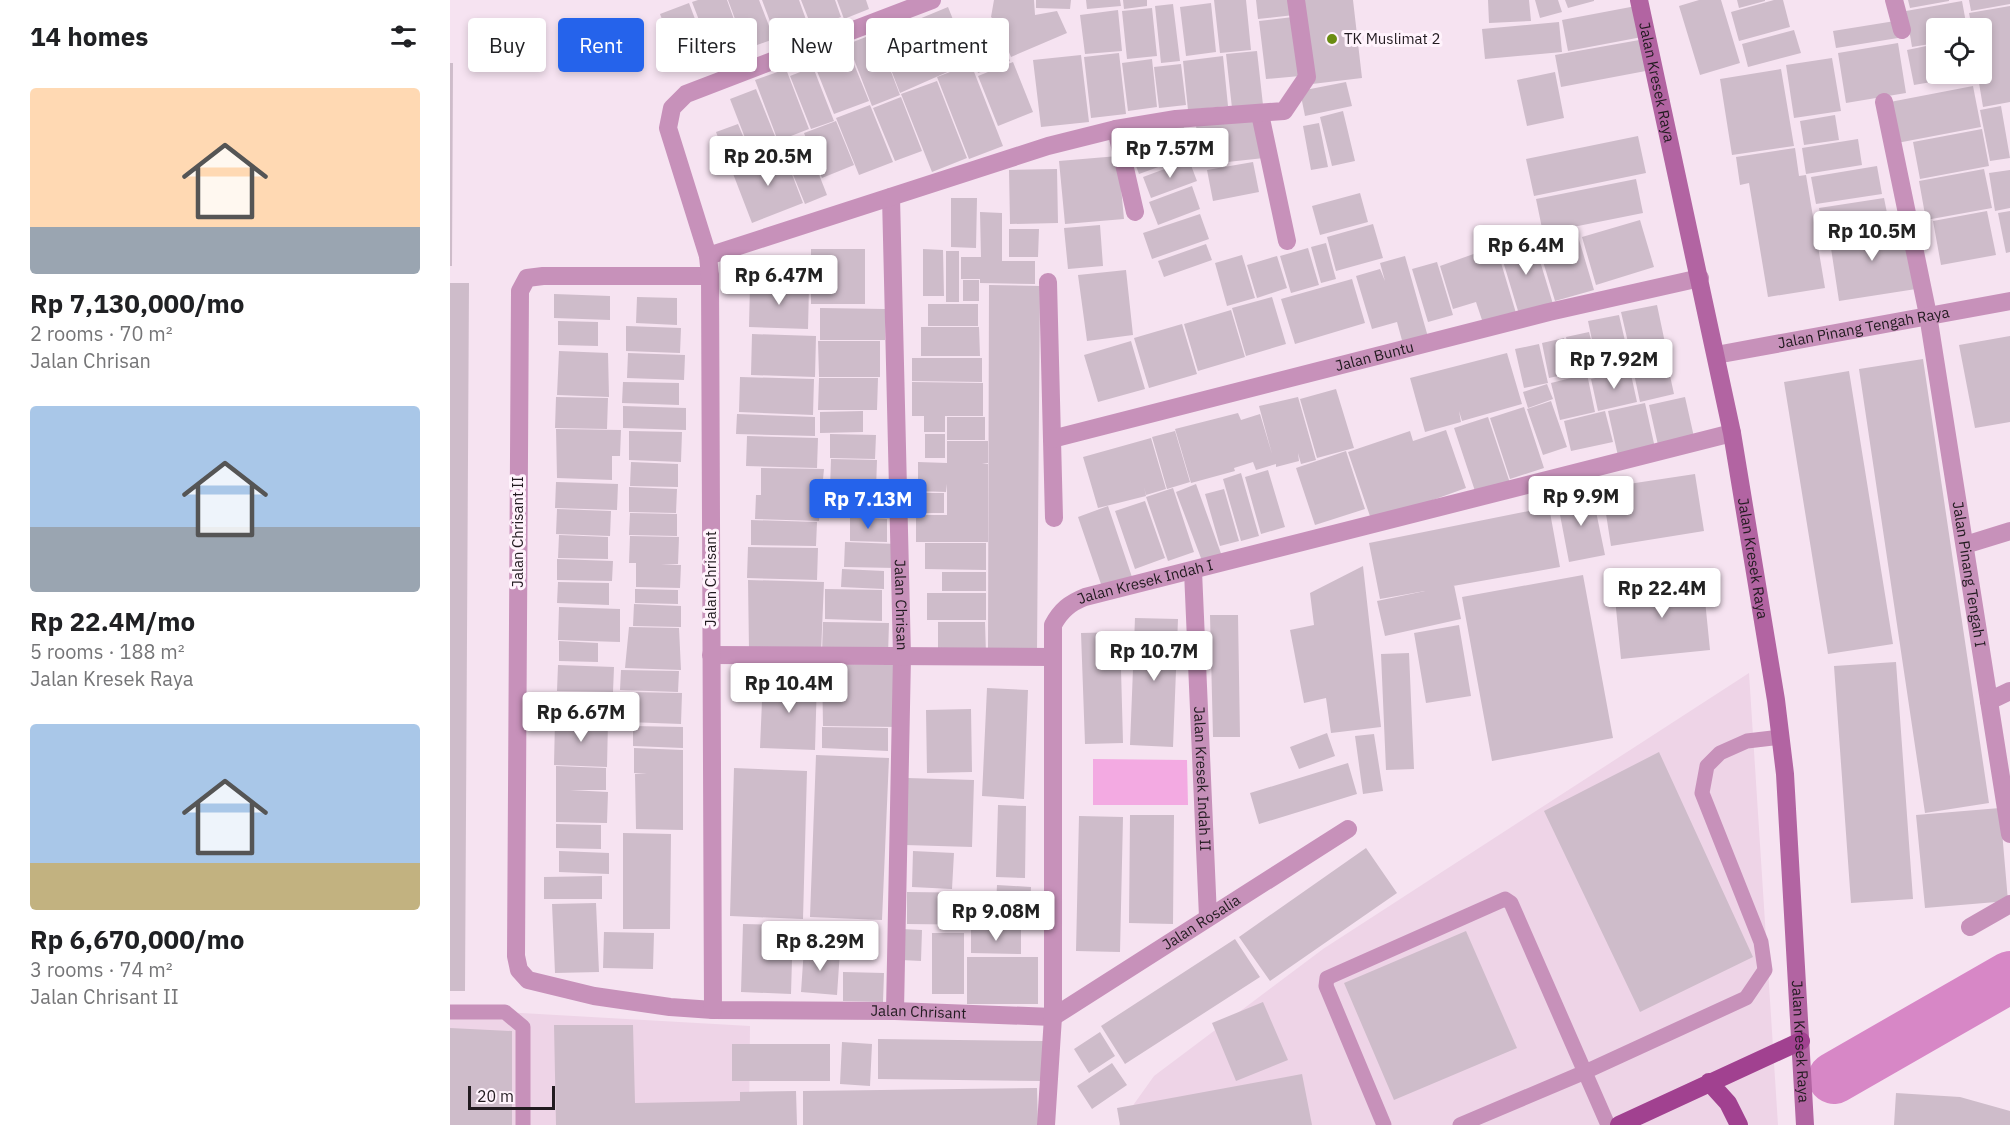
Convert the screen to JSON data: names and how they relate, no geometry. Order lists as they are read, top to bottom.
{
  "streets": {
    "street": [
      "Jalan Kresek Raya",
      "Jalan Pinang Tengah Raya",
      "Jalan Buntu",
      "Jalan Chrisant II",
      "Jalan Pinang Tengah I",
      "Jalan Chrisant",
      "Jalan Kresek Indah I",
      "Jalan Chrisan",
      "Jalan Kresek Indah II",
      "Jalan Rosalia"
    ]
  },
  "crossings": [
    ["Jalan Kresek Raya", "Jalan Pinang Tengah Raya"],
    ["Jalan Kresek Raya", "Jalan Buntu"],
    ["Jalan Kresek Raya", "Jalan Kresek Indah I"],
    ["Jalan Pinang Tengah Raya", "Jalan Pinang Tengah I"],
    ["Jalan Chrisant II", "Jalan Chrisant"],
    ["Jalan Chrisant", "Jalan Kresek Indah I"],
    ["Jalan Chrisant", "Jalan Chrisan"],
    ["Jalan Chrisant", "Jalan Rosalia"],
    ["Jalan Kresek Indah I", "Jalan Kresek Indah II"],
    ["Jalan Kresek Indah I", "Jalan Rosalia"],
    ["Jalan Kresek Indah II", "Jalan Rosalia"]
  ],
  "places": ["TK Muslimat 2"],
  "scale_bar": "20 m",
  "page": {
    "heading": "14 homes",
    "chip": [
      "Buy",
      "Rent",
      "Filters",
      "New",
      "Apartment"
    ],
    "list": [
      {
        "name": "Rp 7,130,000/mo",
        "note": "2 rooms · 70 m² · Jalan Chrisan"
      },
      {
        "name": "Rp 22.4M/mo",
        "note": "5 rooms · 188 m² · Jalan Kresek Raya"
      },
      {
        "name": "Rp 6,670,000/mo",
        "note": "3 rooms · 74 m² · Jalan Chrisant II"
      }
    ],
    "price": [
      "Rp 7.57M",
      "Rp 20.5M",
      "Rp 10.5M",
      "Rp 6.4M",
      "Rp 6.47M",
      "Rp 7.92M",
      "Rp 9.9M",
      "Rp 7.13M",
      "Rp 22.4M",
      "Rp 10.7M",
      "Rp 10.4M",
      "Rp 6.67M",
      "Rp 9.08M",
      "Rp 8.29M"
    ],
    "scale": "20 m"
  }
}
